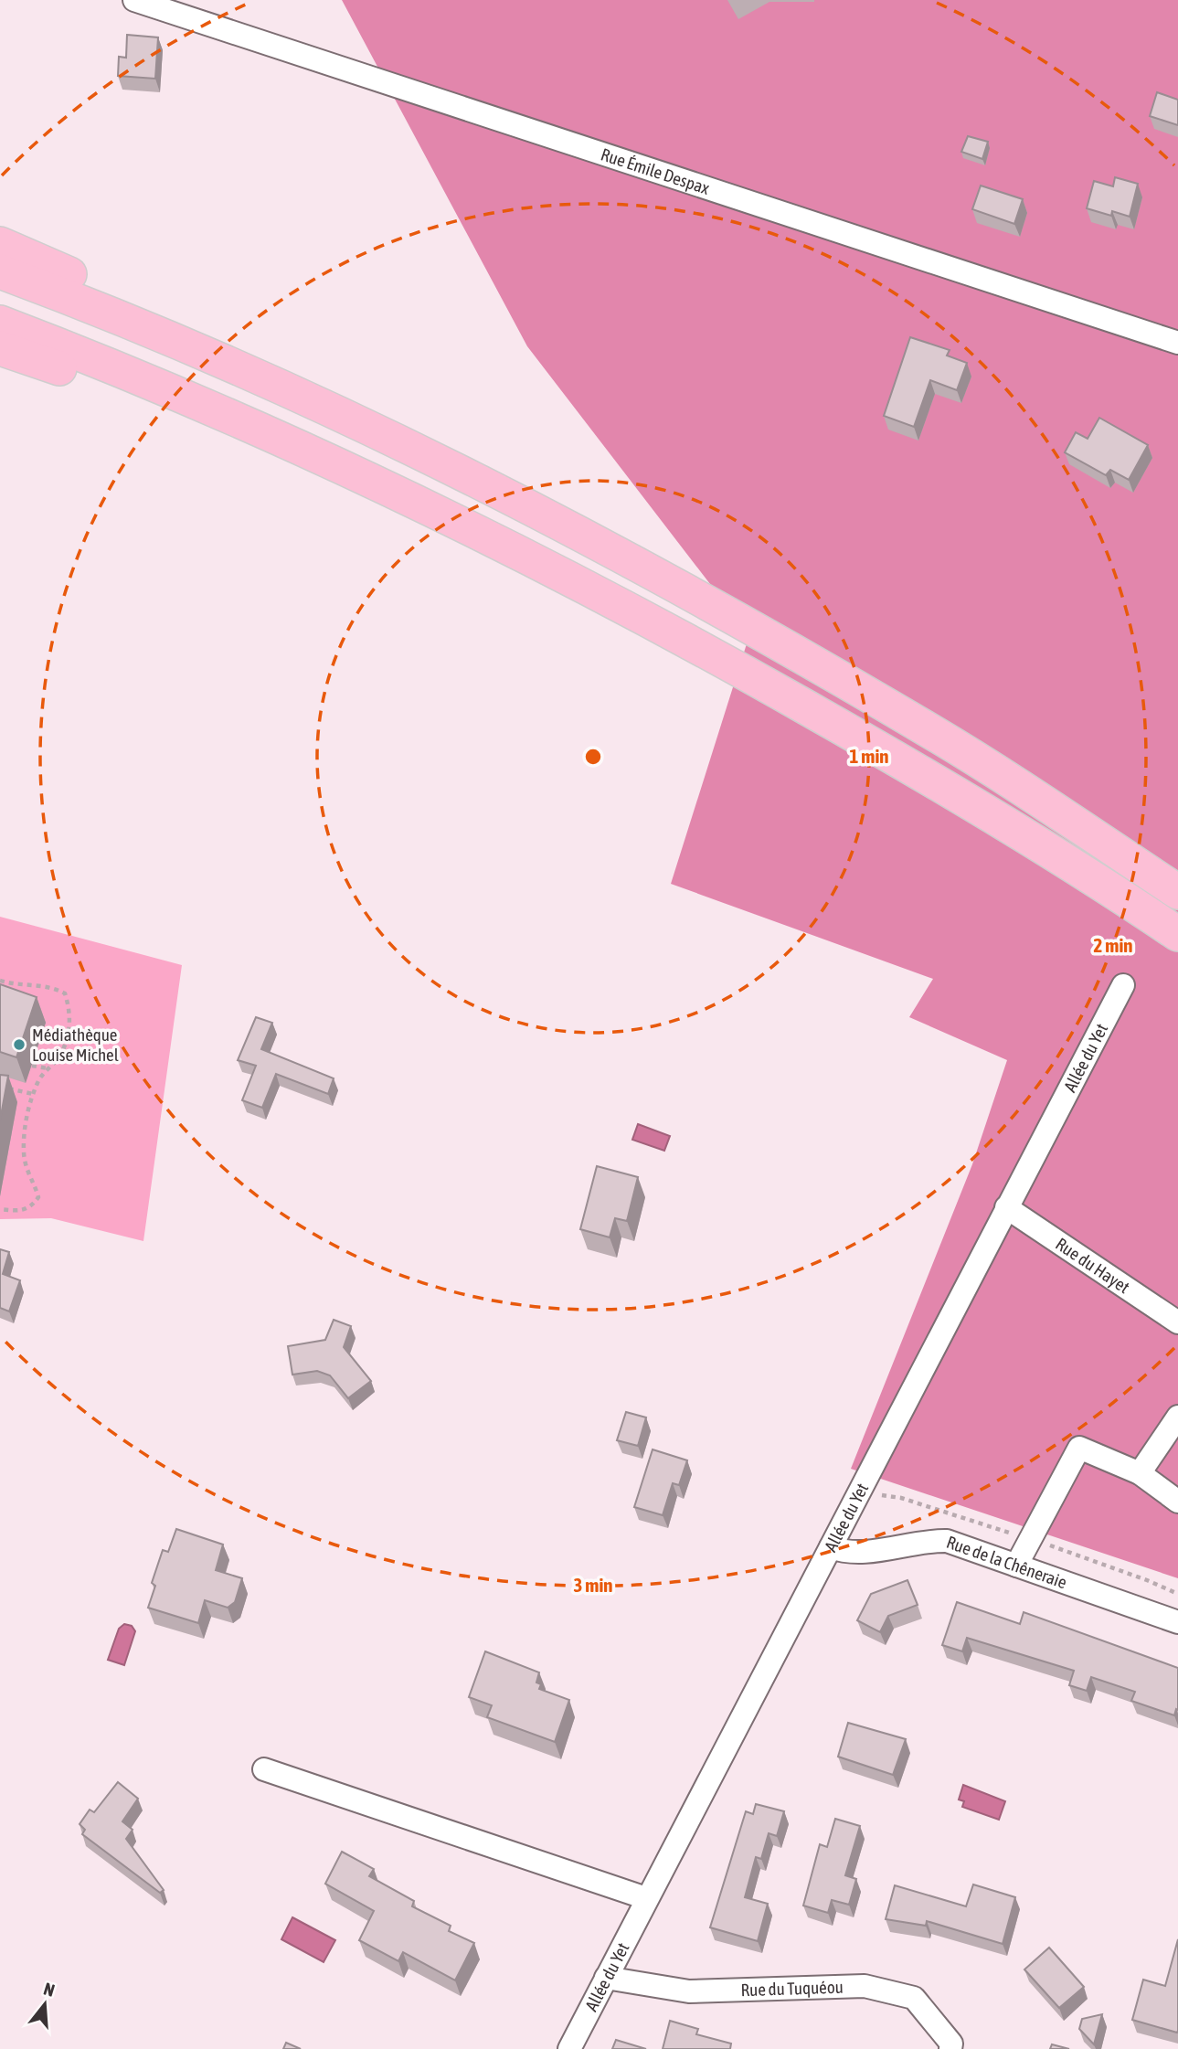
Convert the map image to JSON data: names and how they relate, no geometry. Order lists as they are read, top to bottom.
{
  "streets": {
    "street": [
      "Rue Émile Despax",
      "Allée du Yet",
      "Rue du Hayet",
      "Rue de la Chêneraie",
      "Rue du Tuquéou"
    ]
  },
  "crossings": [
    ["Allée du Yet", "Rue du Hayet"],
    ["Allée du Yet", "Rue de la Chêneraie"],
    ["Allée du Yet", "Rue du Tuquéou"]
  ],
  "places": ["Médiathèque Louise Michel"],
  "north": "top",
  "rings": ["1 min", "2 min", "3 min"]
}
